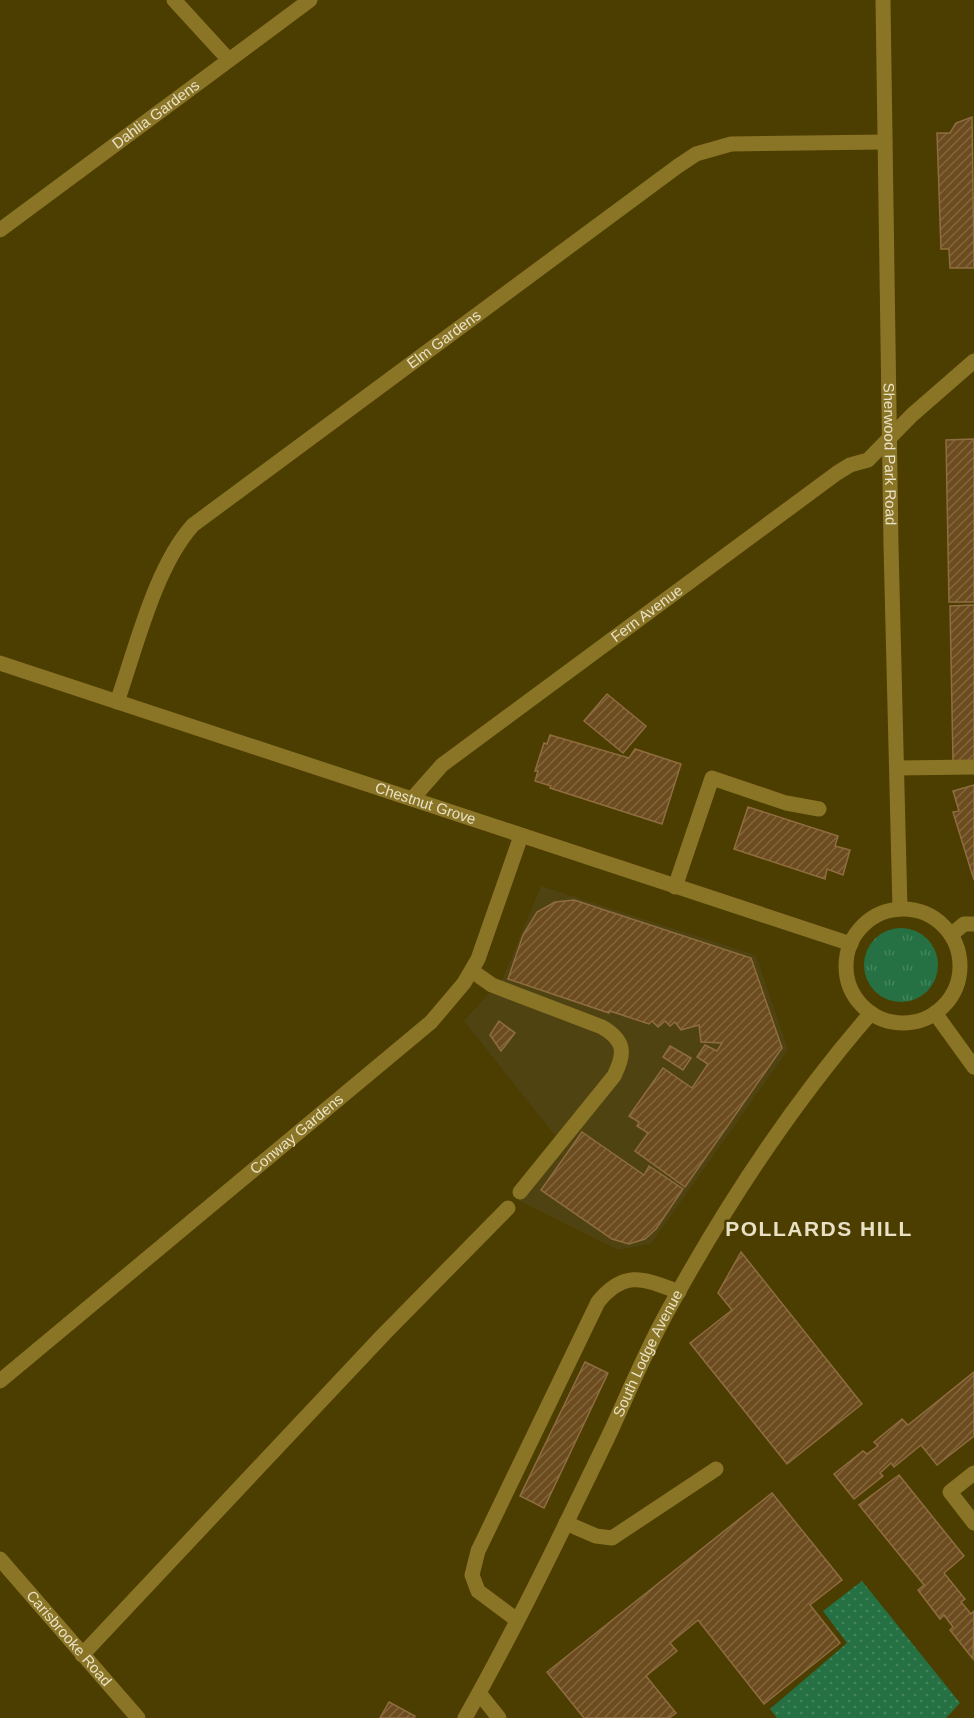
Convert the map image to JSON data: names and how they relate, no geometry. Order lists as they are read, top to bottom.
{
  "streets": {
    "street": [
      "Dahlia Gardens",
      "Elm Gardens",
      "Sherwood Park Road",
      "Fern Avenue",
      "Chestnut Grove",
      "Conway Gardens",
      "South Lodge Avenue",
      "Carisbrooke Road"
    ]
  },
  "crossings": [
    ["Elm Gardens", "Sherwood Park Road"],
    ["Elm Gardens", "Chestnut Grove"],
    ["Sherwood Park Road", "Fern Avenue"],
    ["Sherwood Park Road", "Chestnut Grove"],
    ["Sherwood Park Road", "South Lodge Avenue"],
    ["Fern Avenue", "Chestnut Grove"],
    ["Chestnut Grove", "Conway Gardens"],
    ["Chestnut Grove", "South Lodge Avenue"]
  ],
  "districts": ["POLLARDS HILL"]
}
